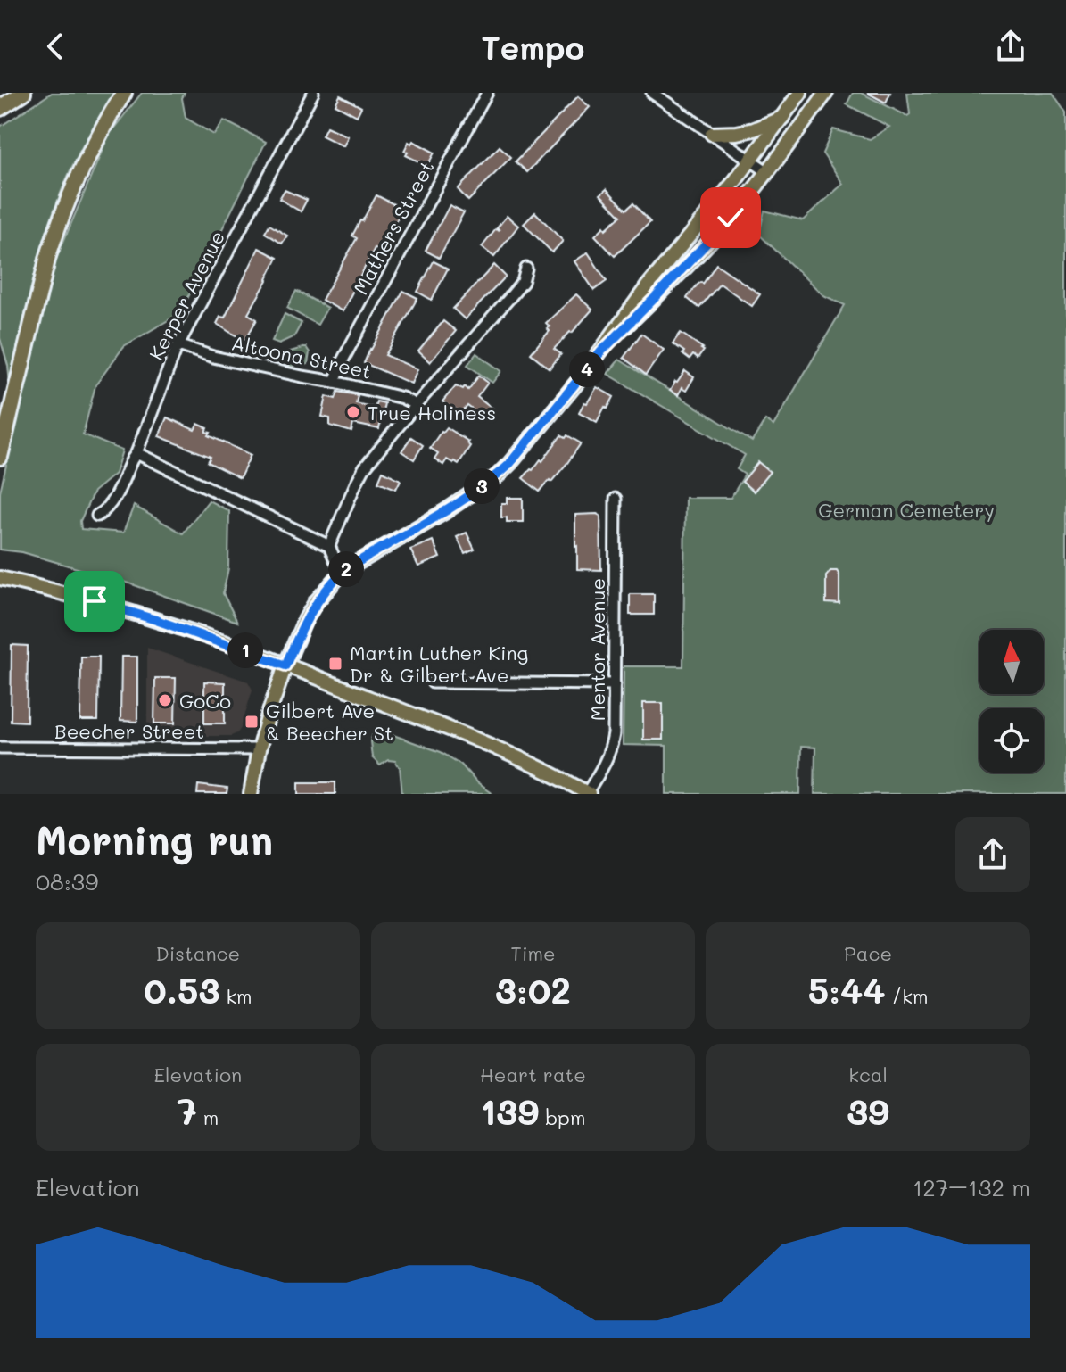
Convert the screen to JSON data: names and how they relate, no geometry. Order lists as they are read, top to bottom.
{
  "streets": {
    "street": [
      "Mathers Street",
      "Kerper Avenue",
      "Altoona Street",
      "Mentor Avenue",
      "Beecher Street"
    ]
  },
  "crossings": [
    ["Mathers Street", "Altoona Street"],
    ["Kerper Avenue", "Altoona Street"]
  ],
  "parks": ["German Cemetery"],
  "places": {
    "other": ["True Holiness", "GoCo"],
    "transit": ["Martin Luther King Dr & Gilbert Ave", "Gilbert Ave & Beecher St"]
  },
  "north": "top",
  "page": {
    "header": "Tempo",
    "pins": [
      "4",
      "3",
      "2",
      "1"
    ],
    "heading": ["Morning run", "08:39"],
    "stats": [
      ["Distance", "0.53 km"],
      ["Time", "3:02"],
      ["Pace", "5:44 /km"],
      ["Elevation", "7 m"],
      ["Heart rate", "139 bpm"],
      ["kcal", "39"]
    ],
    "chart": ["Elevation", "127–132 m"]
  }
}
